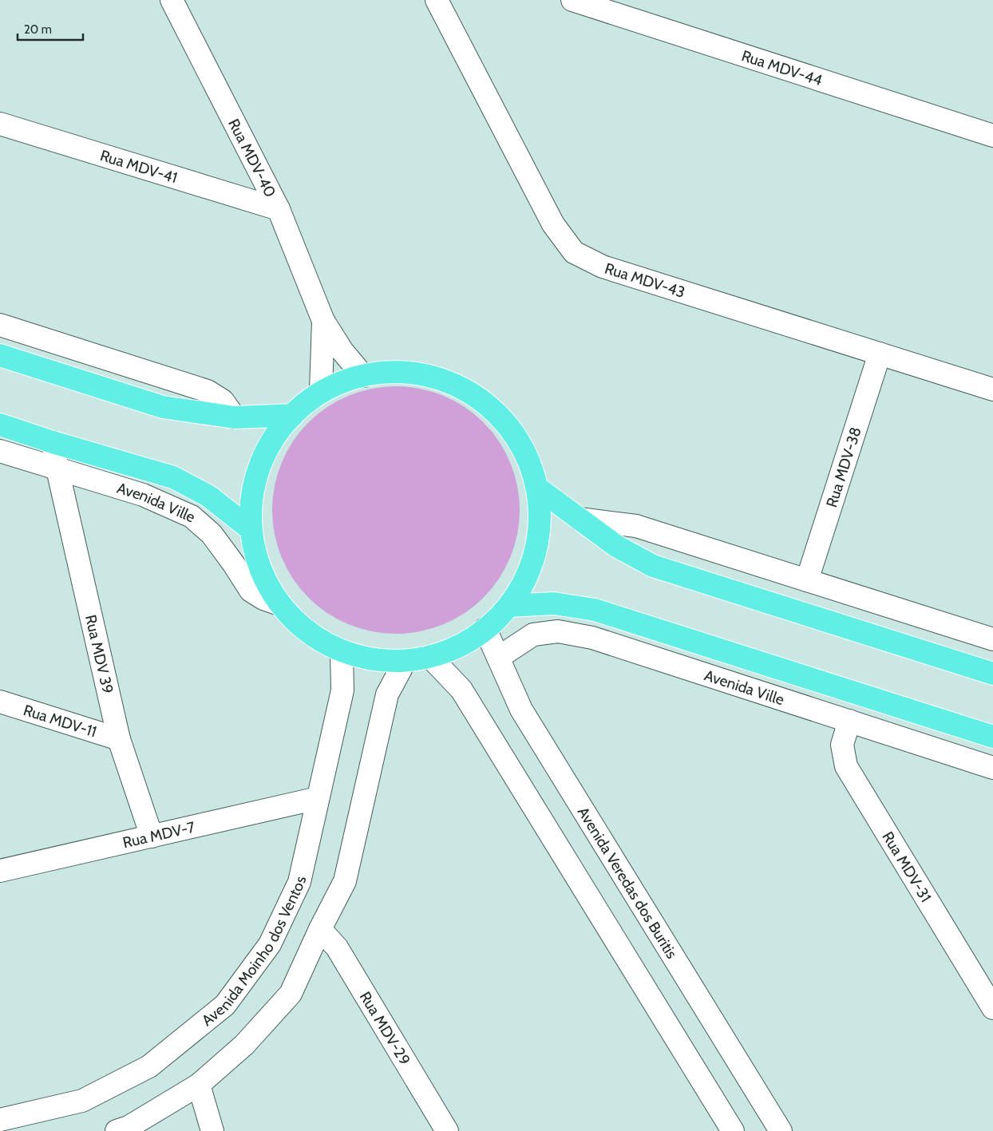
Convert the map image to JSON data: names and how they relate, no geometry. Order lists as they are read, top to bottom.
{
  "streets": {
    "highway": ["Avenida Ville"],
    "street": [
      "Rua MDV-44",
      "Rua MDV-40",
      "Rua MDV-41",
      "Rua MDV-43",
      "Rua MDV-38",
      "Rua MDV 39",
      "Rua MDV-11",
      "Rua MDV-7",
      "Rua MDV-31",
      "Avenida Veredas dos Buritis",
      "Avenida Moinho dos Ventos",
      "Rua MDV-29"
    ]
  },
  "crossings": [
    ["Rua MDV-40", "Rua MDV-41"],
    ["Rua MDV-43", "Rua MDV-38"],
    ["Avenida Ville", "Rua MDV 39"],
    ["Avenida Ville", "Rua MDV-31"],
    ["Avenida Ville", "Avenida Veredas dos Buritis"],
    ["Rua MDV 39", "Rua MDV-11"],
    ["Rua MDV 39", "Rua MDV-7"],
    ["Rua MDV-7", "Avenida Moinho dos Ventos"]
  ],
  "scale_bar": "20 m"
}
